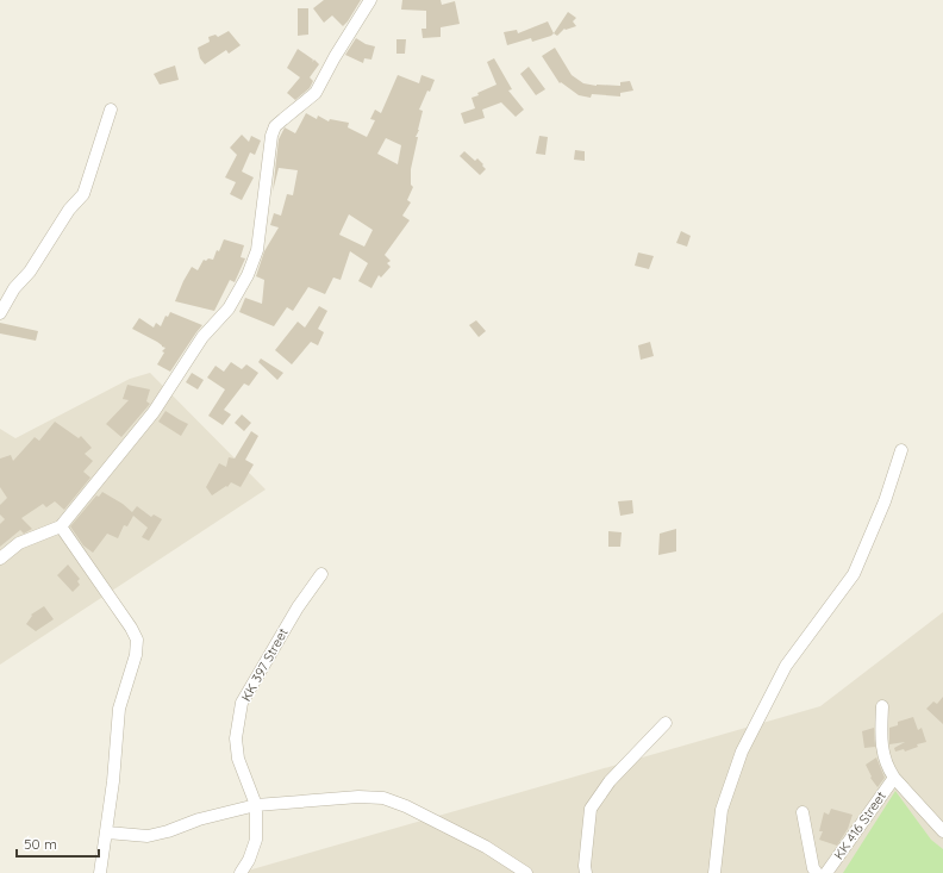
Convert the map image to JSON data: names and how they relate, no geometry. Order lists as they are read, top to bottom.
{
  "streets": {
    "street": ["KK 397 Street", "KK 416 Street"]
  },
  "scale_bar": "50 m"
}
